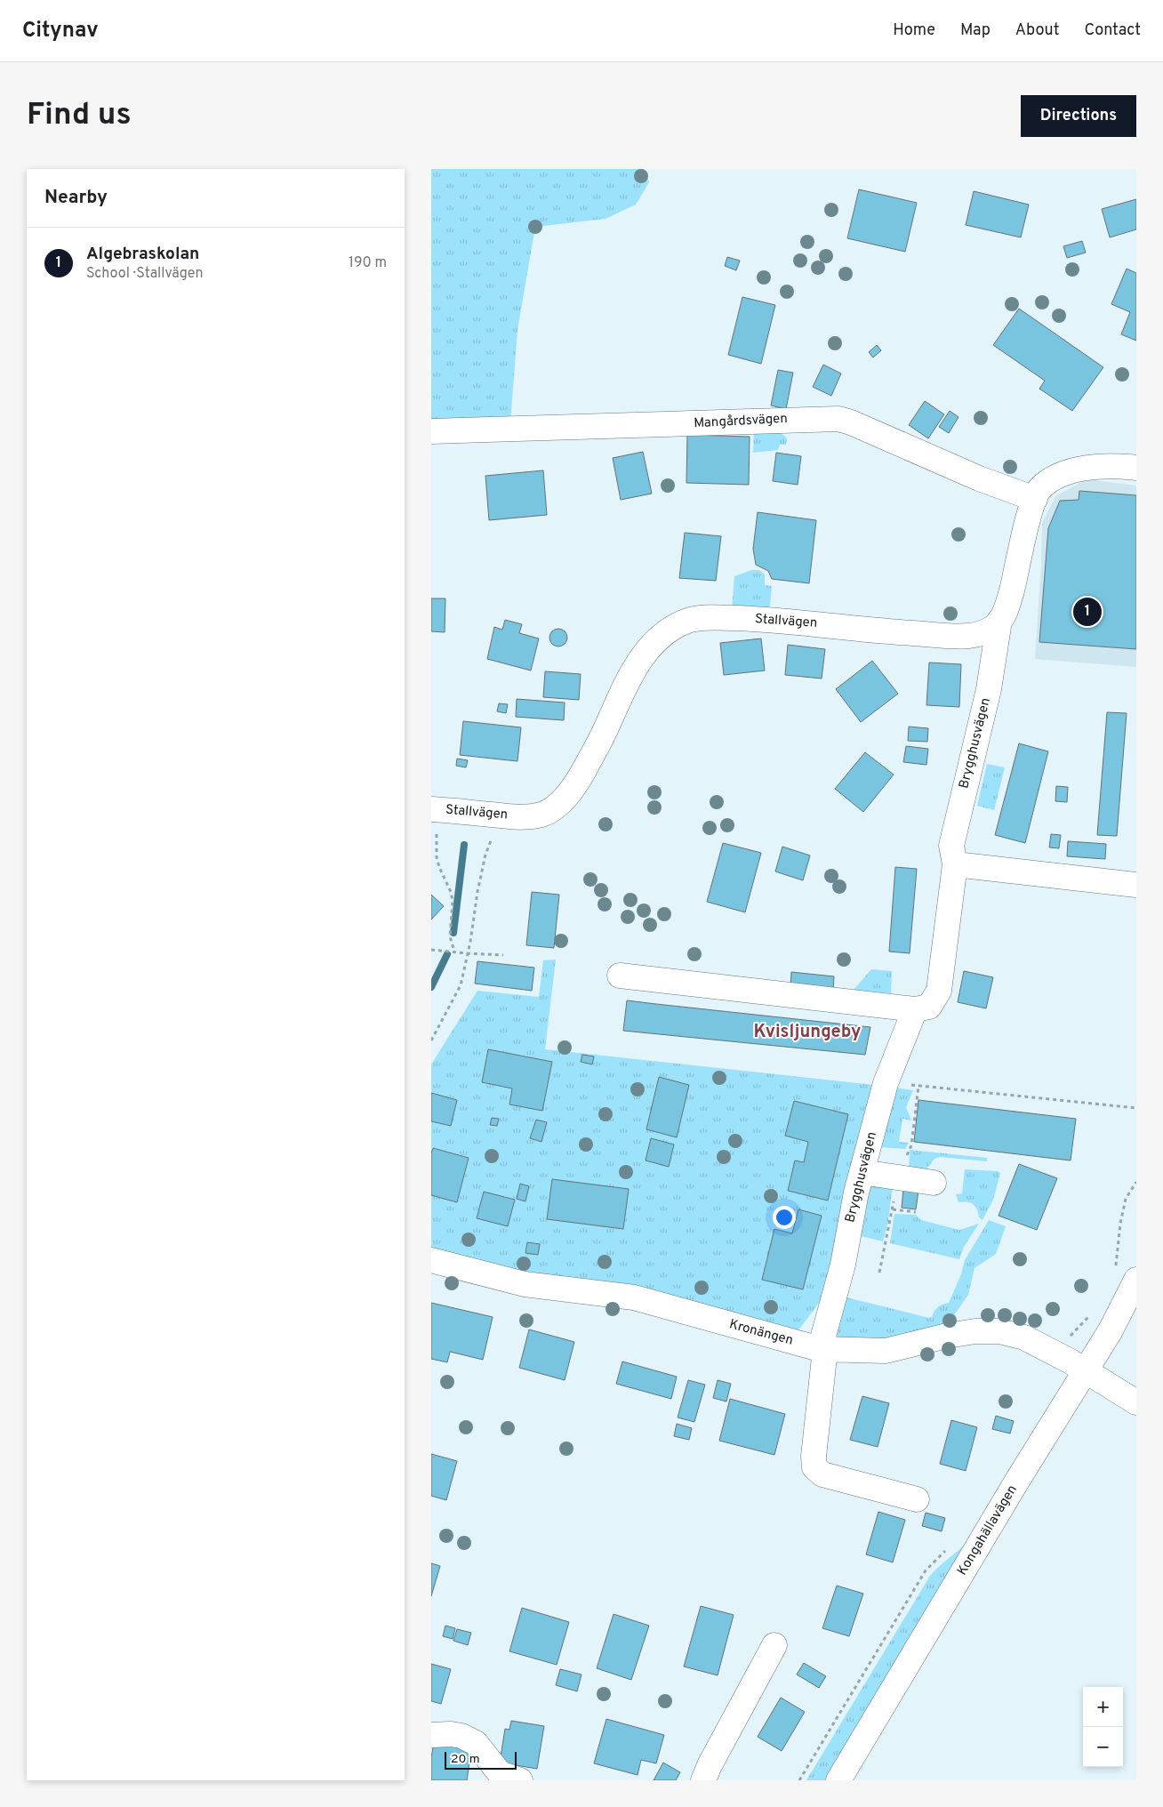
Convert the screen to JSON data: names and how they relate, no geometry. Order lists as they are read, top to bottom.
{
  "streets": {
    "street": [
      "Mangårdsvägen",
      "Stallvägen",
      "Brygghusvägen",
      "Kronängen",
      "Kongahällavägen"
    ]
  },
  "crossings": [
    ["Stallvägen", "Brygghusvägen"],
    ["Brygghusvägen", "Kronängen"],
    ["Kronängen", "Kongahällavägen"]
  ],
  "districts": ["Kvisljungeby"],
  "scale_bar": "20 m",
  "page": {
    "header": "Citynav",
    "nav": [
      "Home",
      "Map",
      "About",
      "Contact"
    ],
    "buttons": "Directions",
    "title": "Find us",
    "heading": "Nearby",
    "list": [
      {
        "mark": "1",
        "name": "Algebraskolan",
        "note": "School · Stallvägen",
        "value": "190 m"
      }
    ],
    "pins": "1",
    "map_buttons": ["+", "−"],
    "scale": "20 m"
  }
}
